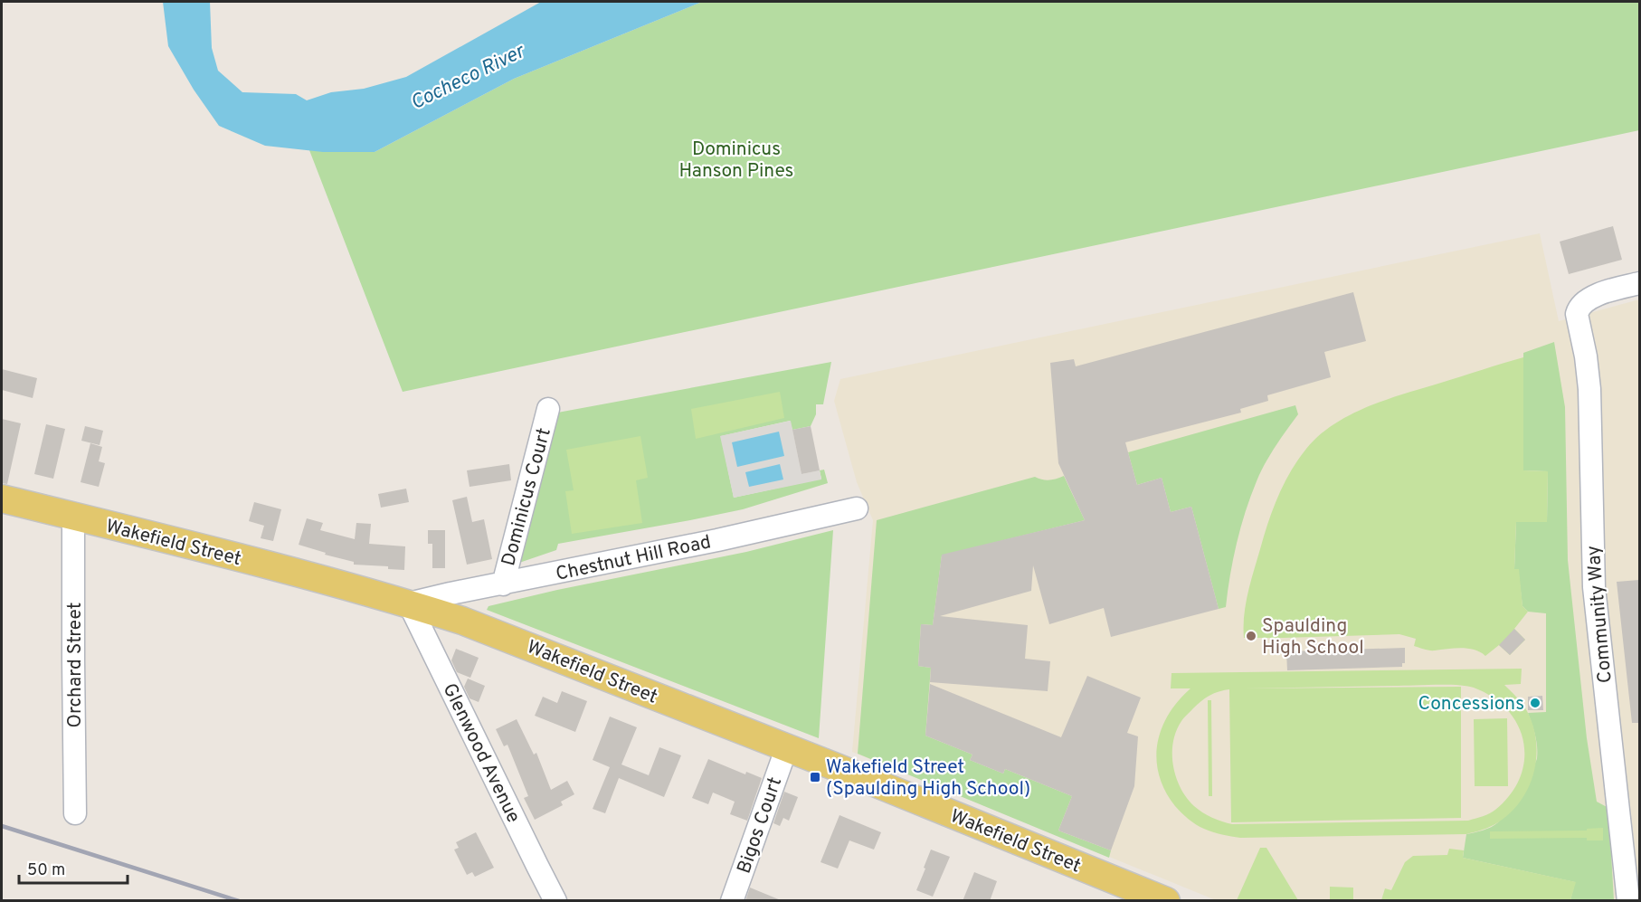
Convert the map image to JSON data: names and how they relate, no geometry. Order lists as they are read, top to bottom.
{
  "streets": {
    "main road": ["Wakefield Street"],
    "street": [
      "Dominicus Court",
      "Chestnut Hill Road",
      "Community Way",
      "Orchard Street",
      "Glenwood Avenue",
      "Bigos Court"
    ]
  },
  "crossings": [
    ["Dominicus Court", "Chestnut Hill Road"],
    ["Wakefield Street", "Chestnut Hill Road"],
    ["Wakefield Street", "Orchard Street"],
    ["Wakefield Street", "Glenwood Avenue"],
    ["Wakefield Street", "Bigos Court"],
    ["Chestnut Hill Road", "Glenwood Avenue"]
  ],
  "water": ["Cocheco River"],
  "parks": ["Dominicus Hanson Pines"],
  "places": {
    "other": ["Spaulding High School", "Concessions"],
    "transit": ["Wakefield Street (Spaulding High School)"]
  },
  "scale_bar": "50 m"
}
